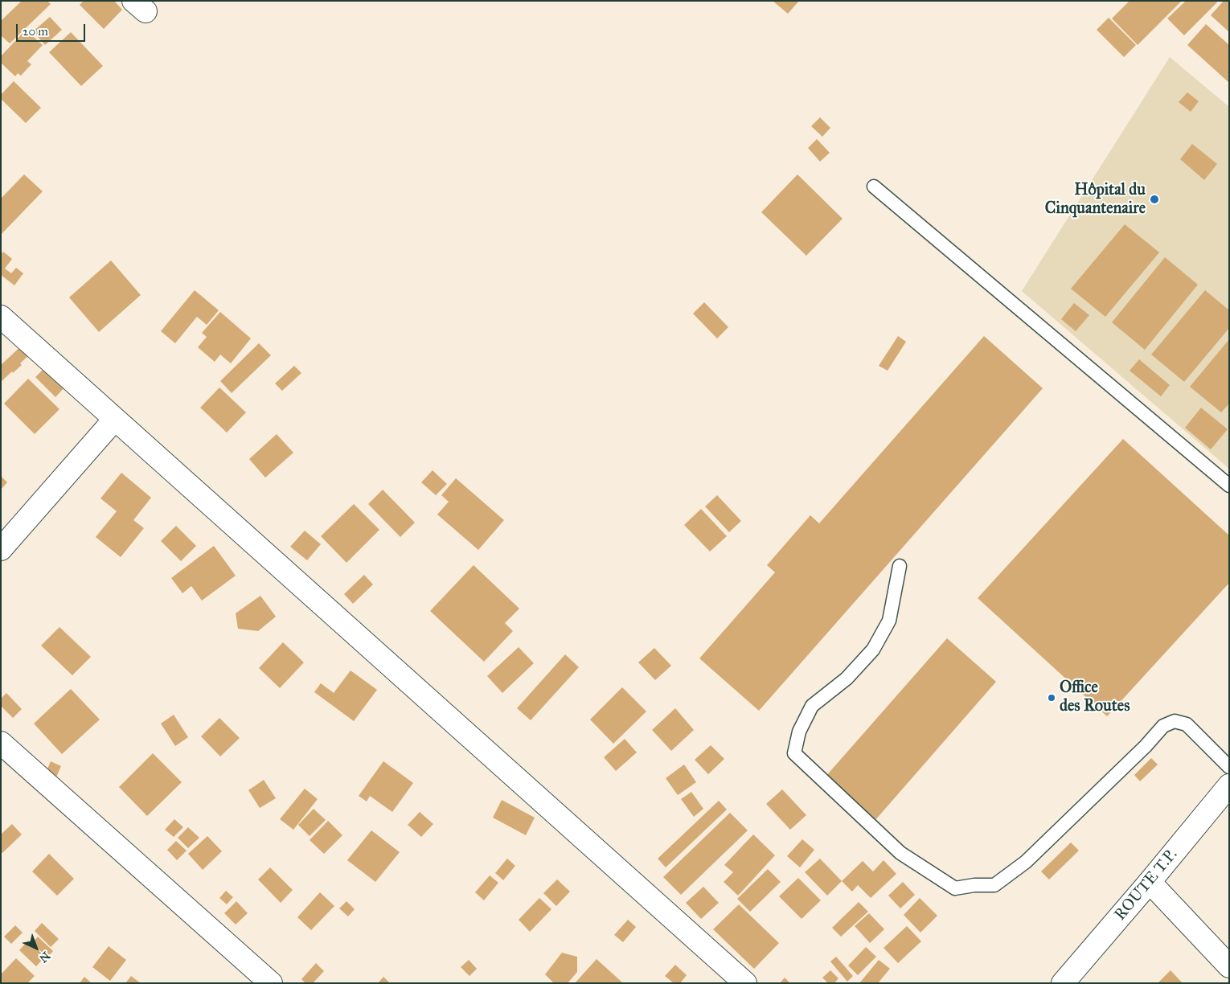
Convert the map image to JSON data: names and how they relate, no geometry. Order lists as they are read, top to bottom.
{
  "streets": {
    "street": ["ROUTE T.P."]
  },
  "places": ["Hôpital du Cinquantenaire", "Office des Routes"],
  "scale_bar": "20 m",
  "north": "bottom right"
}
